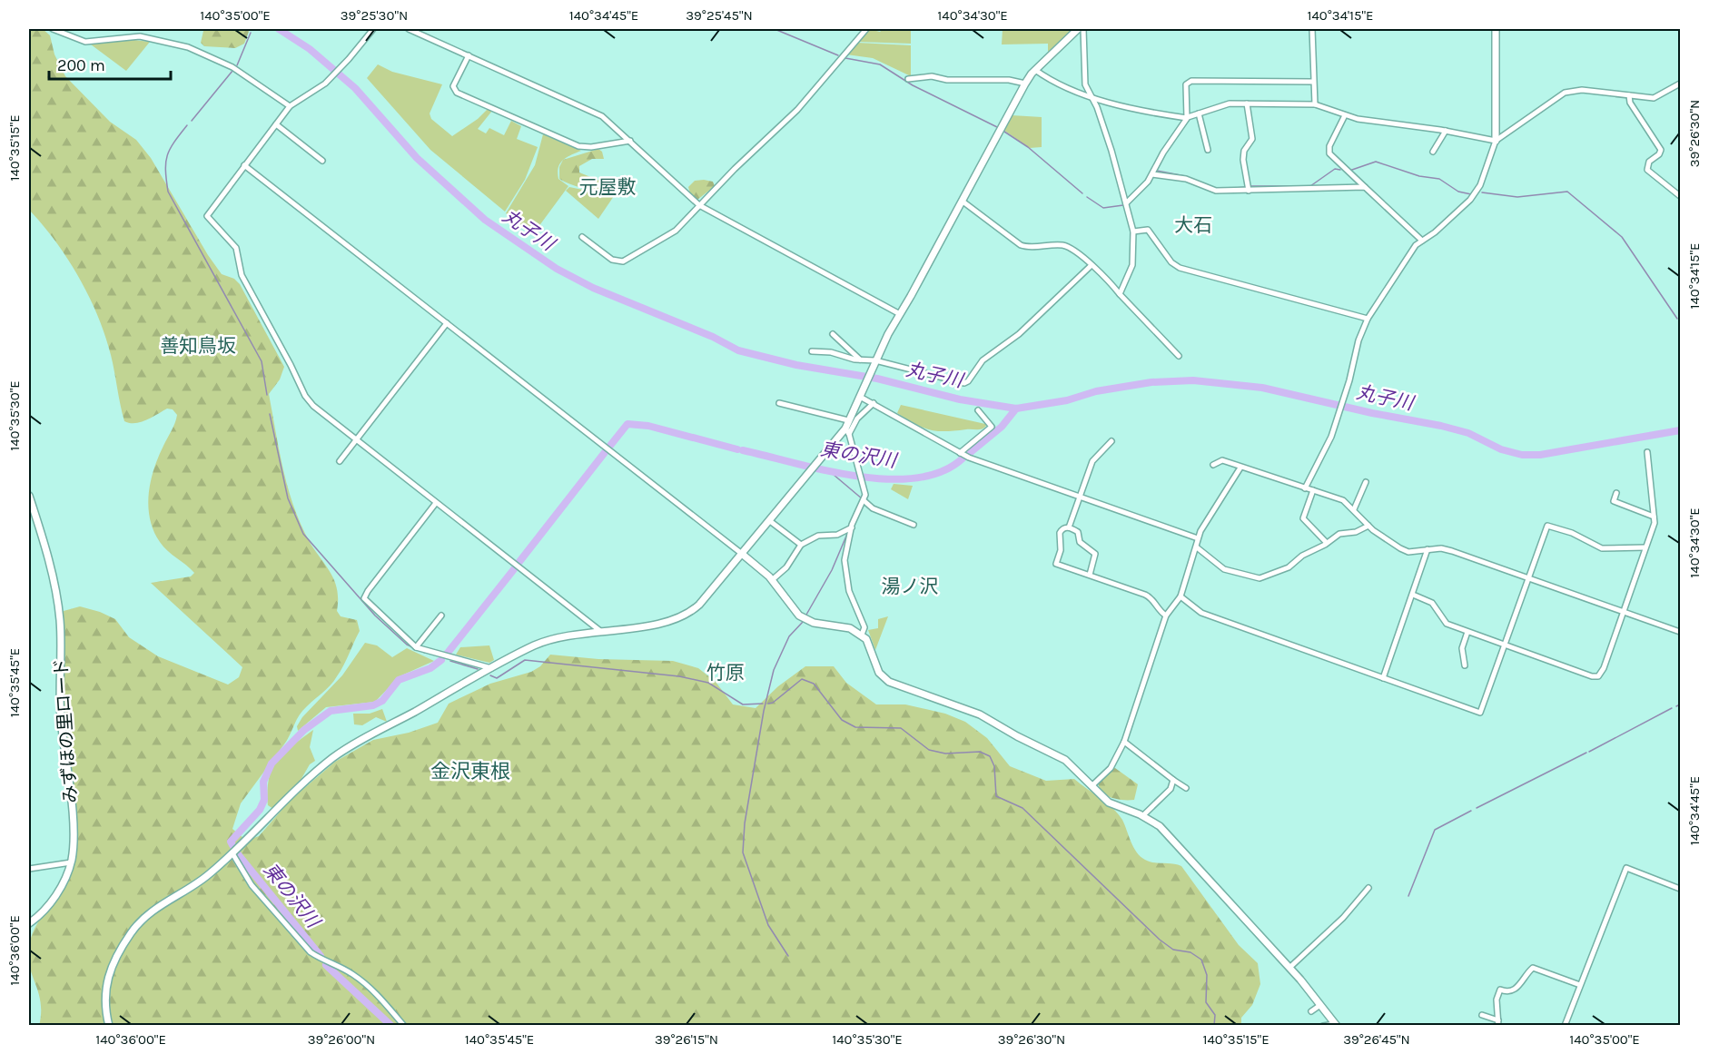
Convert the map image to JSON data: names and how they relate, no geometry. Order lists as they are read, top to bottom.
{
  "streets": {
    "street": ["みずほの里ロード"]
  },
  "districts": [
    "元屋敷",
    "大石",
    "善知鳥坂",
    "湯ノ沢",
    "竹原",
    "金沢東根"
  ],
  "water": ["丸子川", "東の沢川"],
  "scale_bar": "200 m",
  "coordinates": [
    "140°35'00\"E",
    "39°25'30\"N",
    "140°34'45\"E",
    "39°25'45\"N",
    "140°34'30\"E",
    "140°34'15\"E",
    "39°26'30\"N",
    "140°35'15\"E",
    "140°35'30\"E",
    "140°35'45\"E",
    "140°36'00\"E",
    "39°26'00\"N",
    "39°26'15\"N",
    "39°26'45\"N"
  ]
}
